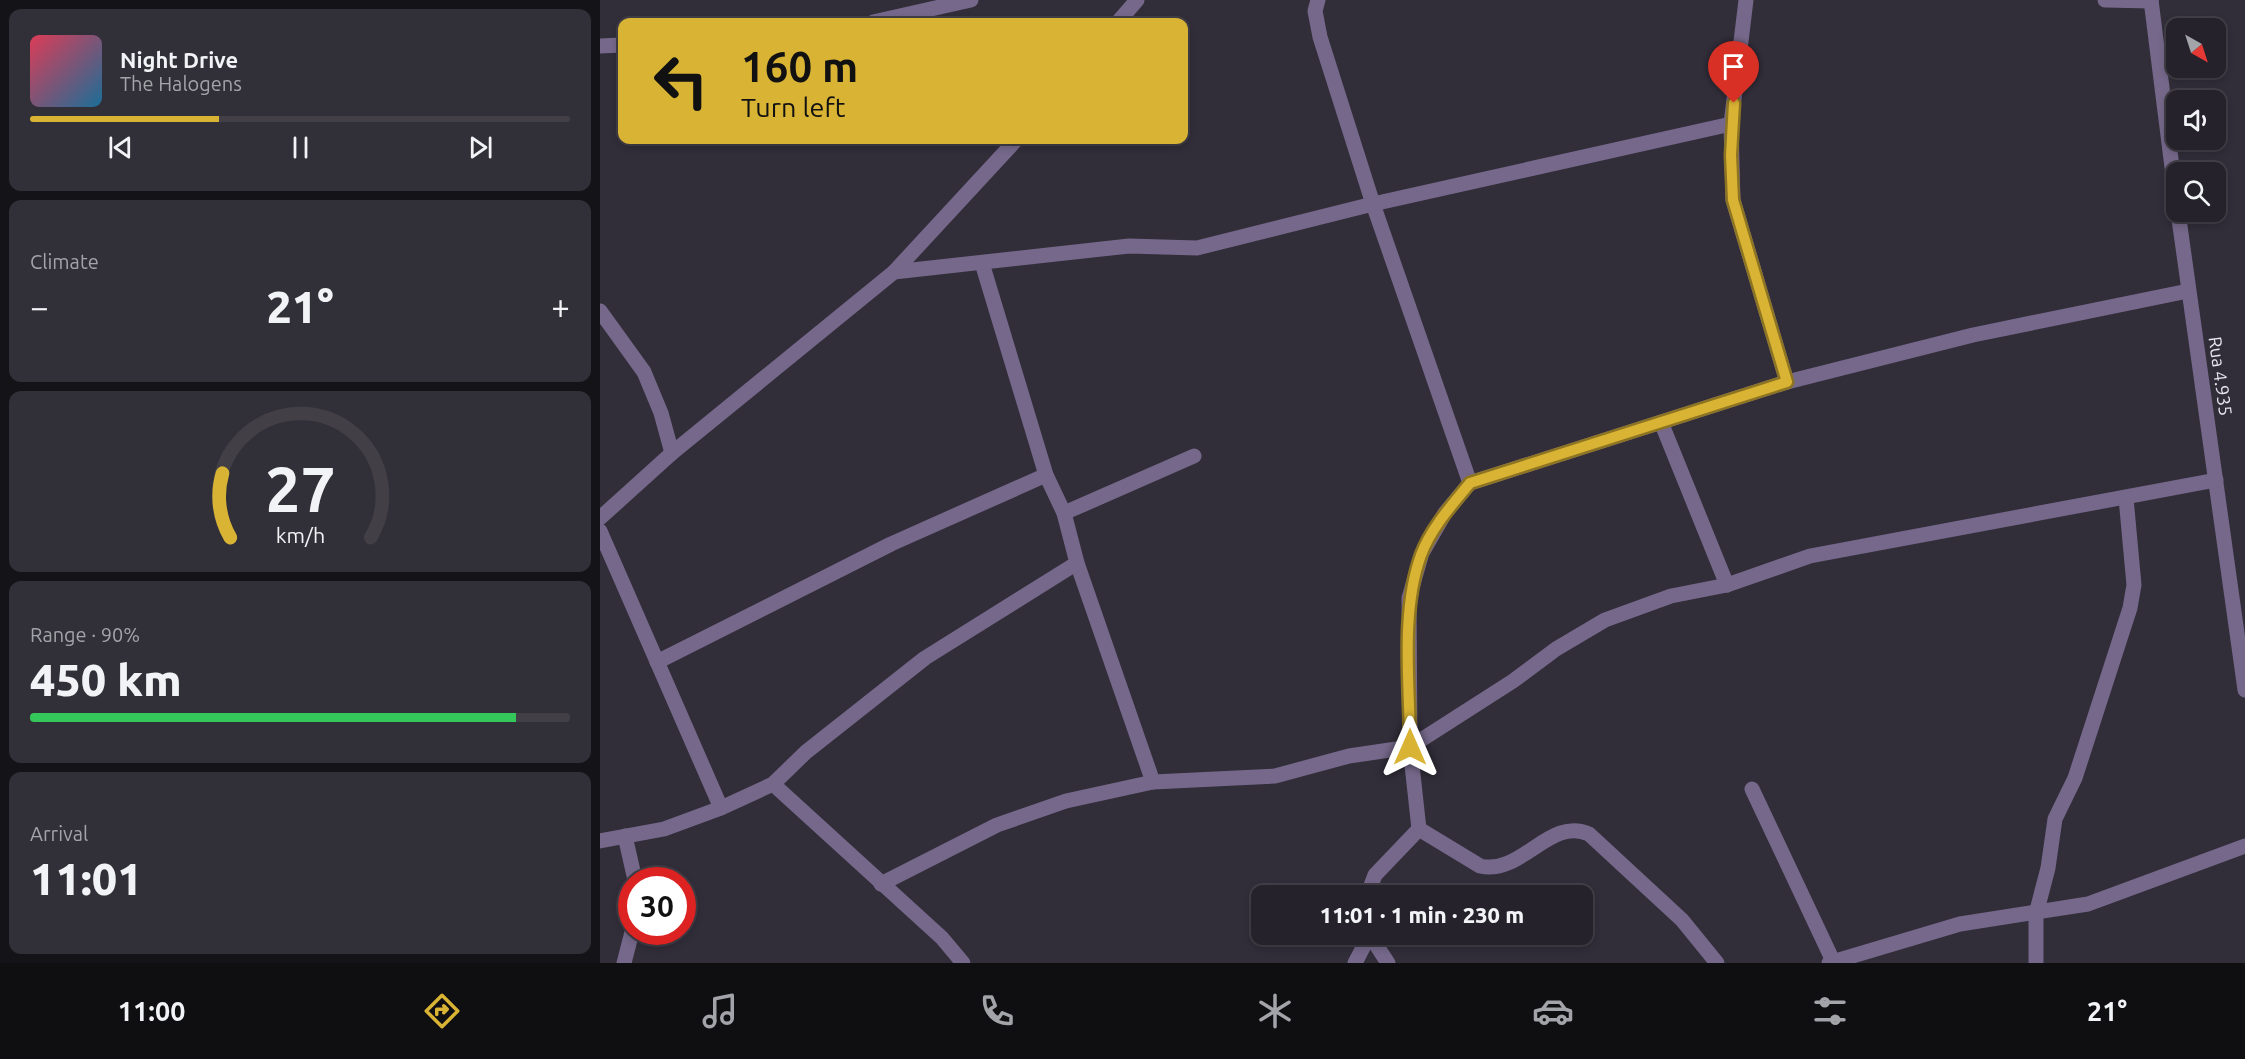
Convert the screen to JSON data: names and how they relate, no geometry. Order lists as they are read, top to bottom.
{
  "streets": {
    "street": ["Rua 4.935"]
  },
  "north": "bottom right",
  "page": {
    "turn": ["160 m", "Turn left"],
    "song": ["Night Drive", "The Halogens"],
    "tile": [
      "Climate",
      ["Range · 90%", "450 km"],
      ["Arrival", "11:01"]
    ],
    "heat": ["−", "21°", "+"],
    "limit": "30",
    "trip": "11:01 · 1 min · 230 m",
    "tabs": ["11:00", "21°"],
    "gauge": ["27", "km/h"]
  }
}
